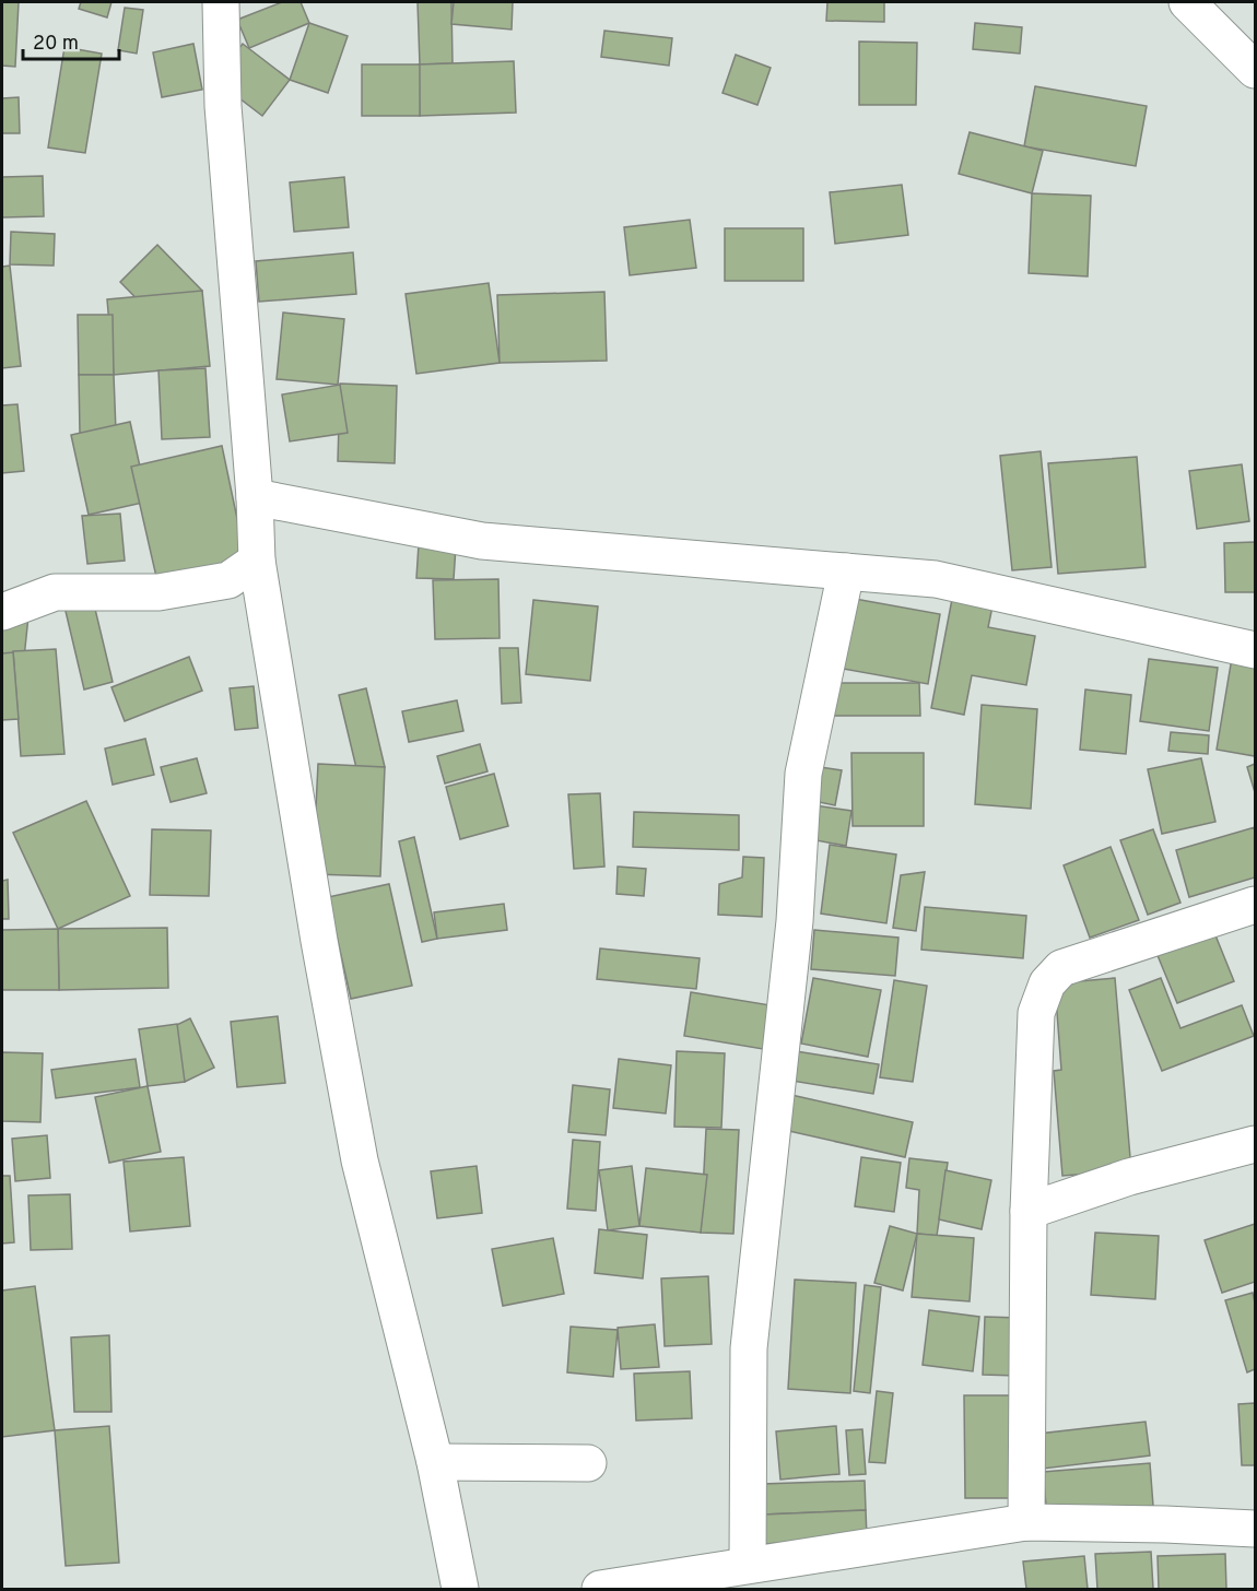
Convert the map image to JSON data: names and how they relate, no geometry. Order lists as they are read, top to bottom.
{
  "scale_bar": "20 m"
}
